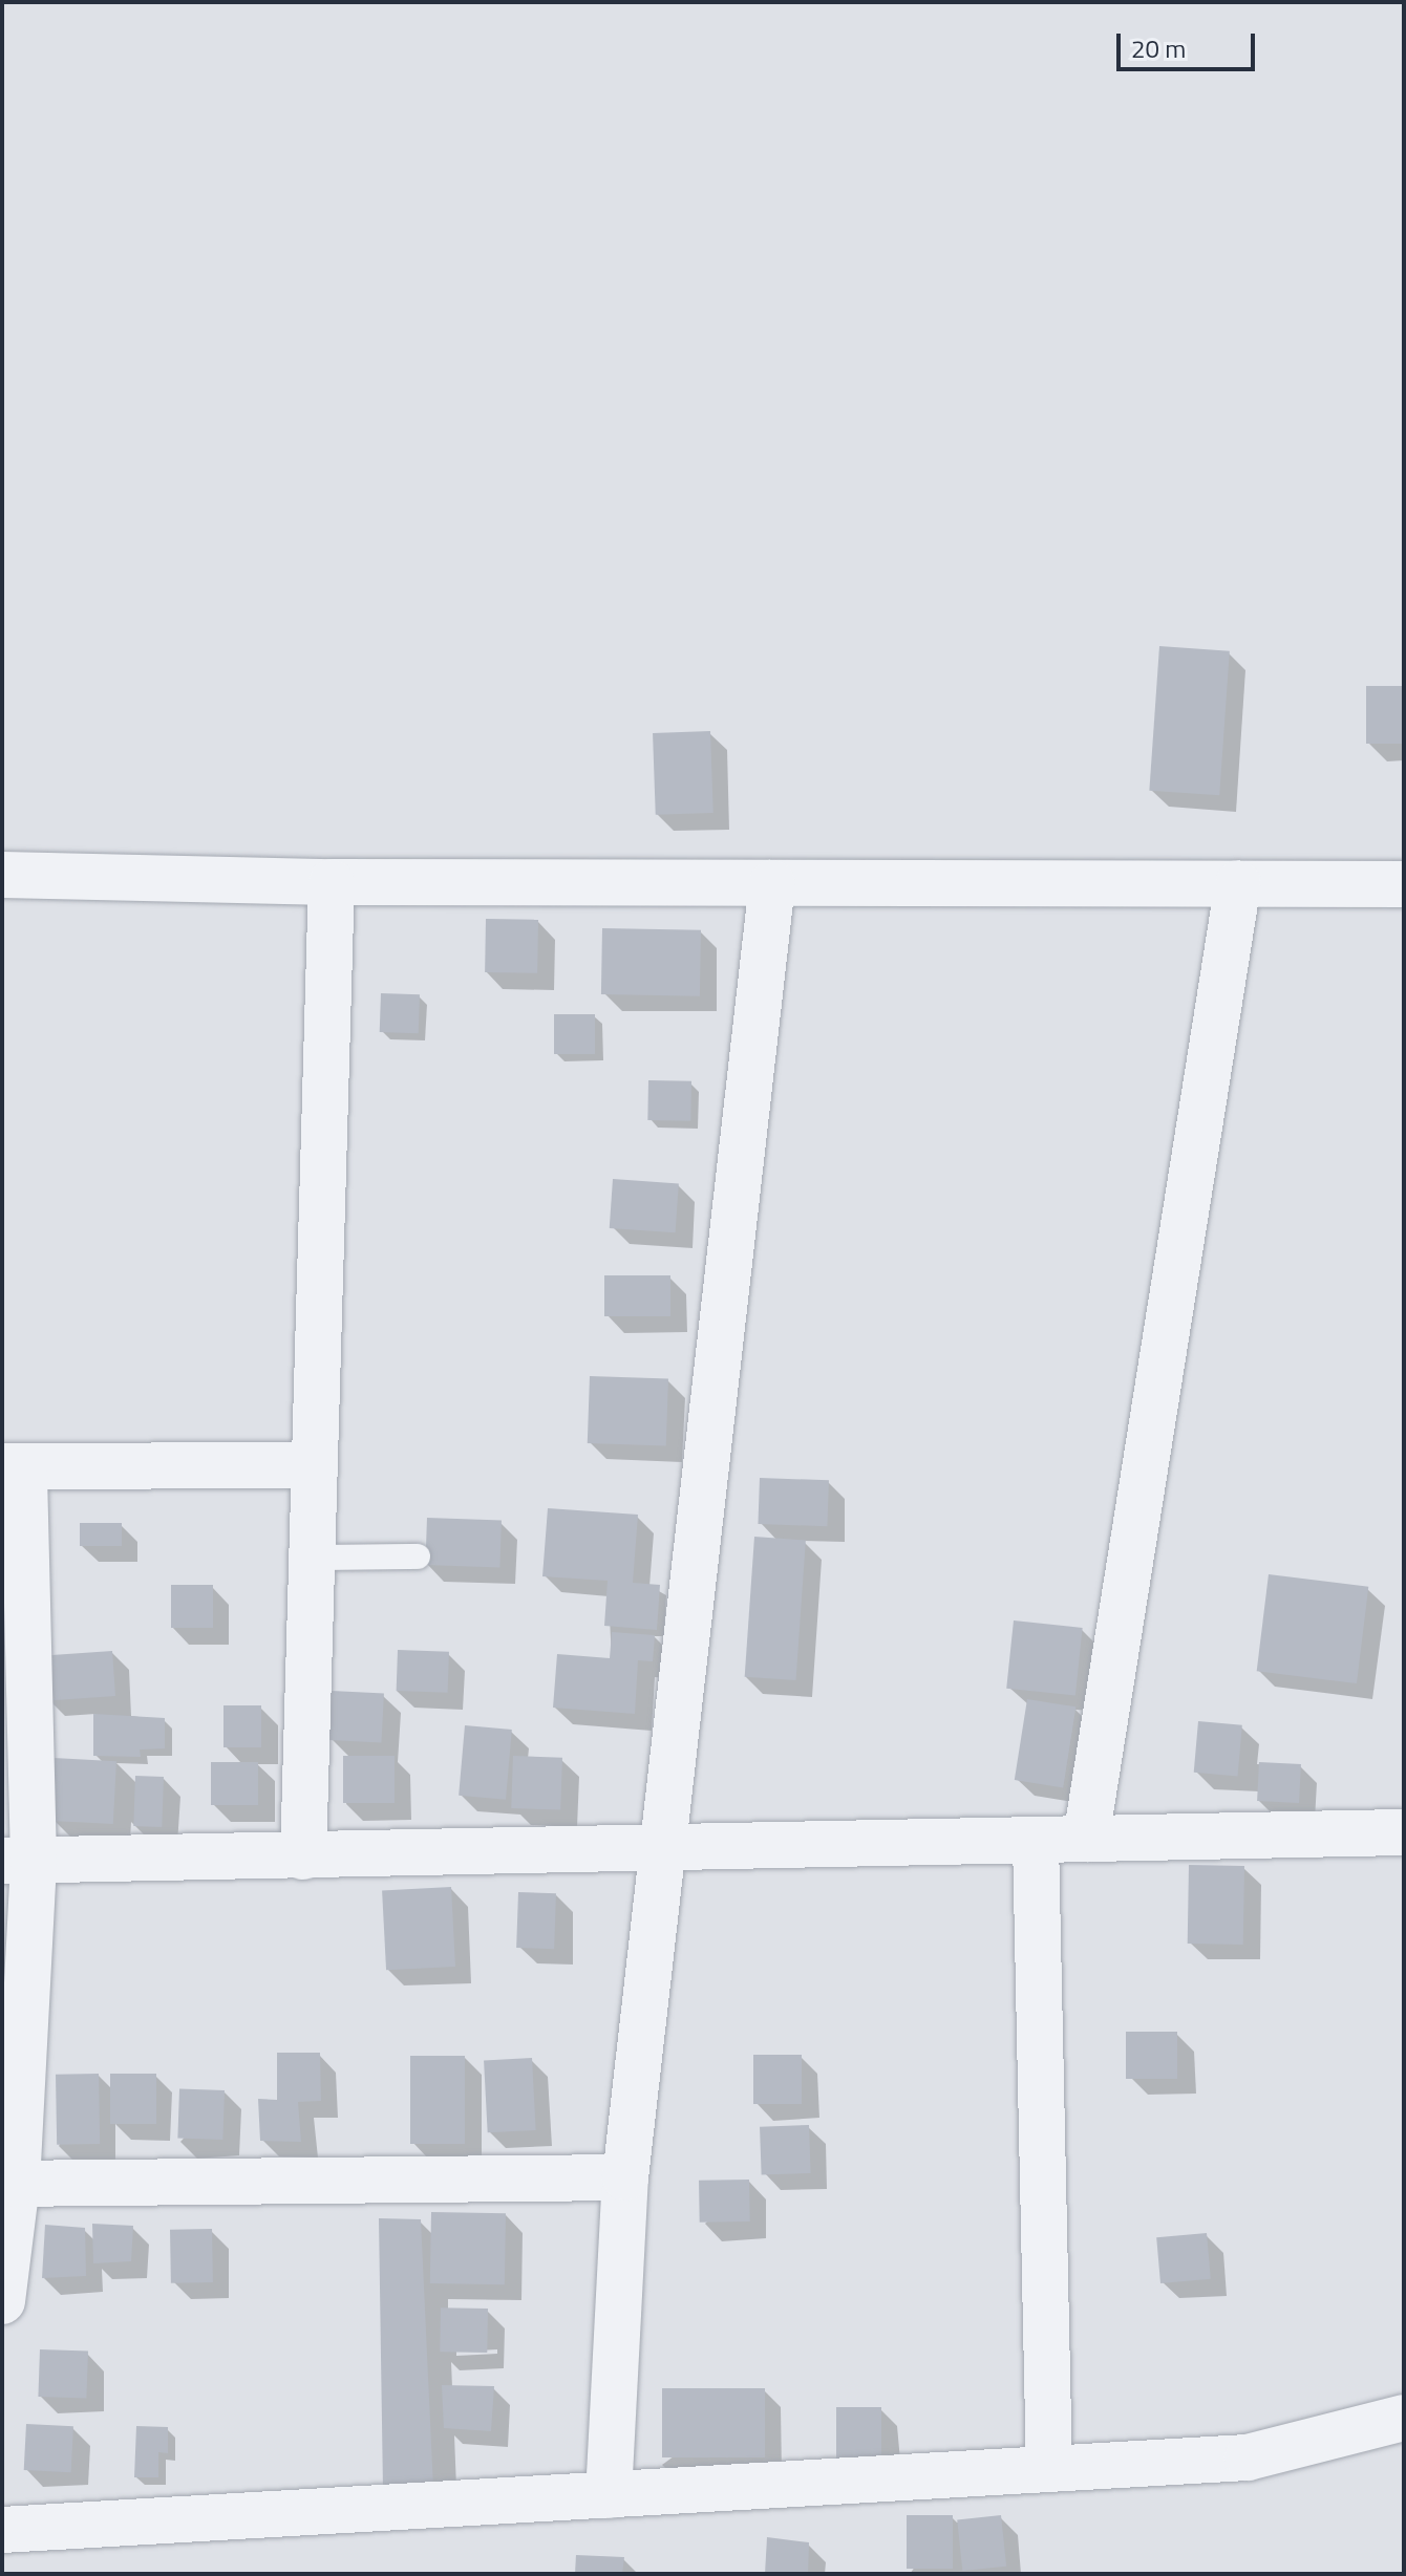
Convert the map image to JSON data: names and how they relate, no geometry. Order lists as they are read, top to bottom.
{
  "scale_bar": "20 m"
}
